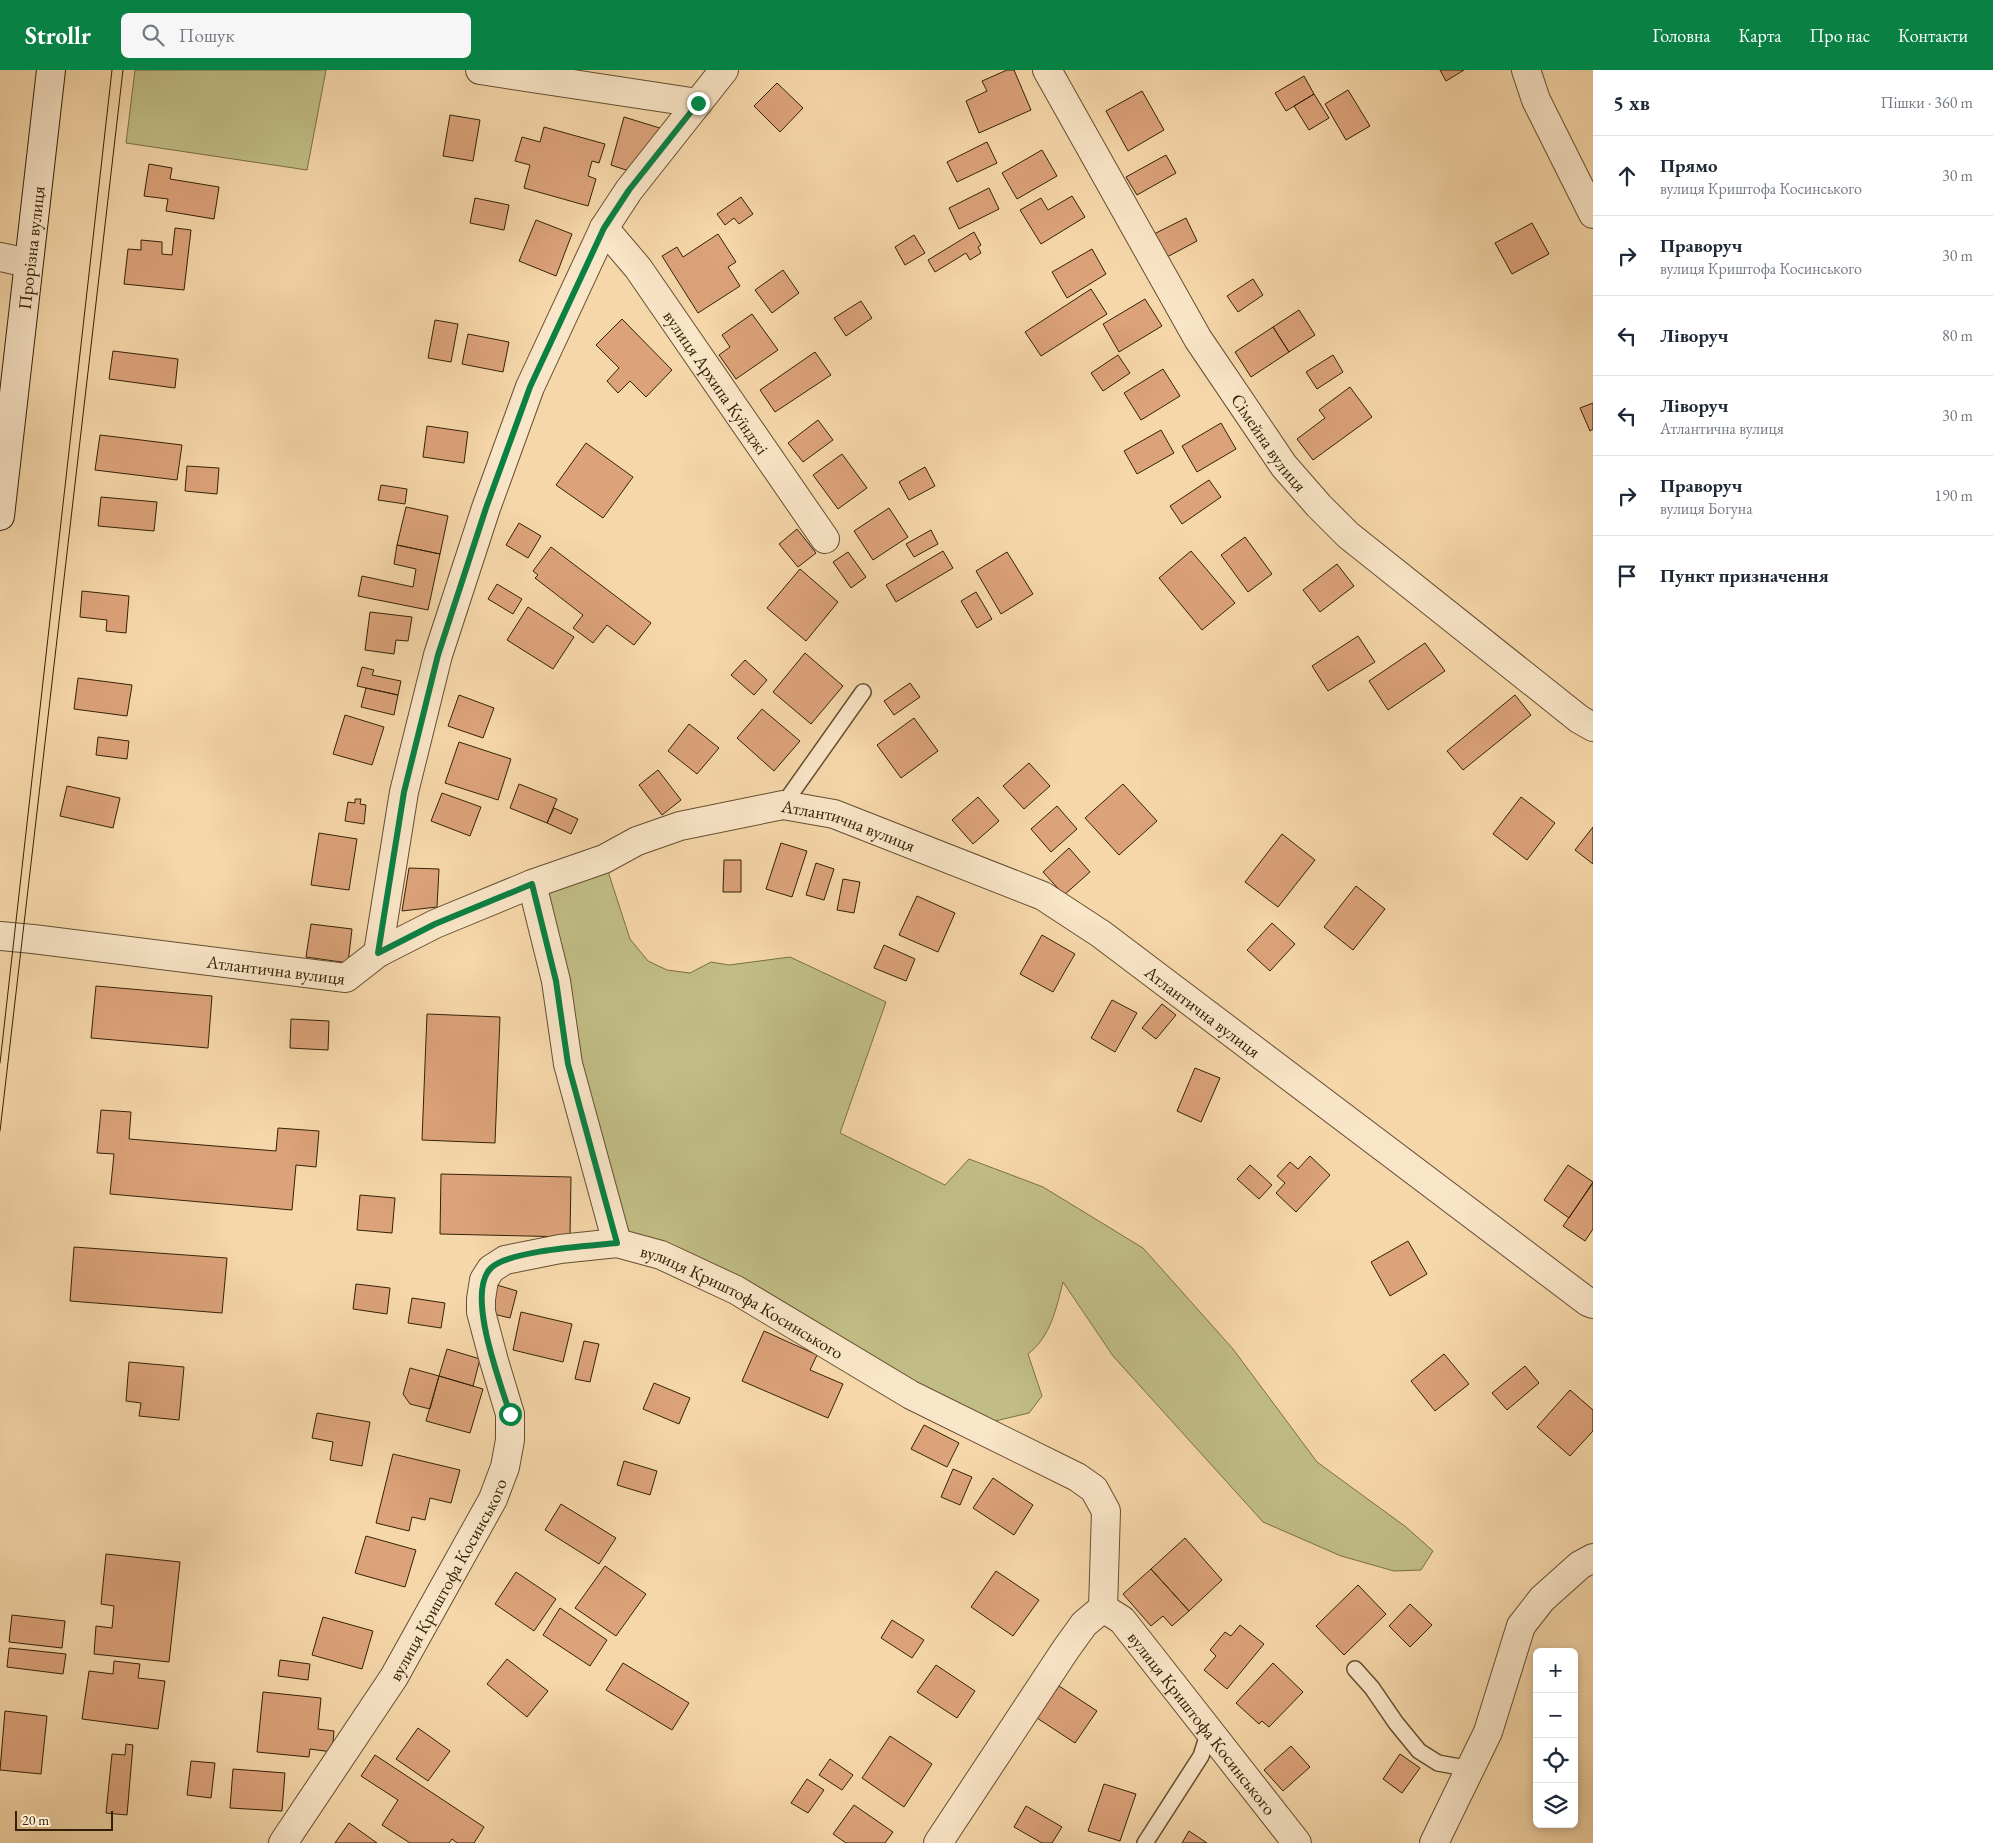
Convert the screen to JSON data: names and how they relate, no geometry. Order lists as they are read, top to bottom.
{
  "streets": {
    "street": [
      "Прорізна вулиця",
      "вулиця Архипа Куїнджі",
      "Сімейна вулиця",
      "Атлантична вулиця",
      "вулиця Криштофа Косинського"
    ]
  },
  "scale_bar": "20 m",
  "page": {
    "header": "Strollr",
    "search": "Пошук",
    "nav": [
      "Головна",
      "Карта",
      "Про нас",
      "Контакти"
    ],
    "heading": ["5 хв", "Пішки · 360 m"],
    "list": [
      ["Прямо", "вулиця Криштофа Косинського", "30 m"],
      ["Праворуч", "вулиця Криштофа Косинського", "30 m"],
      ["Ліворуч", "80 m"],
      ["Ліворуч", "Атлантична вулиця", "30 m"],
      ["Праворуч", "вулиця Богуна", "190 m"],
      "Пункт призначення"
    ],
    "map_buttons": ["+", "−"],
    "scale": "20 m"
  }
}
